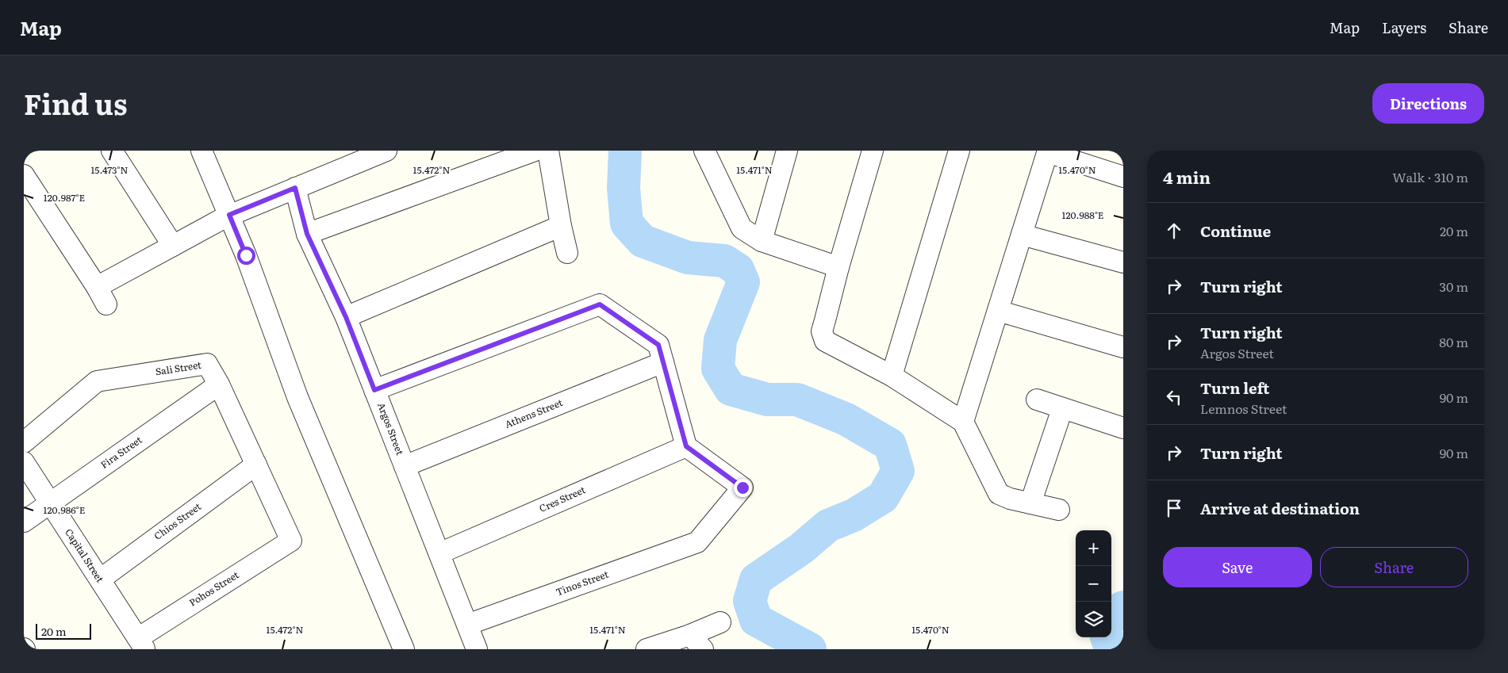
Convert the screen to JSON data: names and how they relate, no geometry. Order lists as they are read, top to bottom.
{
  "streets": {
    "street": [
      "Sali Street",
      "Athens Street",
      "Argos Street",
      "Fira Street",
      "Cres Street",
      "Chios Street",
      "Capital Street",
      "Tinos Street",
      "Pohos Street"
    ]
  },
  "crossings": [
    ["Sali Street", "Fira Street"],
    ["Sali Street", "Chios Street"],
    ["Sali Street", "Pohos Street"],
    ["Athens Street", "Argos Street"],
    ["Argos Street", "Cres Street"],
    ["Argos Street", "Tinos Street"],
    ["Fira Street", "Capital Street"],
    ["Cres Street", "Tinos Street"],
    ["Chios Street", "Capital Street"],
    ["Capital Street", "Pohos Street"]
  ],
  "scale_bar": "20 m",
  "page": {
    "header": "Map",
    "nav": ["Map", "Layers", "Share"],
    "title": "Find us",
    "buttons": [
      "Directions",
      ["Save", "Share"]
    ],
    "heading": ["4 min", "Walk · 310 m"],
    "list": [
      ["Continue", "20 m"],
      ["Turn right", "30 m"],
      ["Turn right", "Argos Street", "80 m"],
      ["Turn left", "Lemnos Street", "90 m"],
      ["Turn right", "90 m"],
      "Arrive at destination"
    ],
    "map_buttons": ["+", "−"],
    "scale": "20 m"
  },
  "coordinates": [
    "15.473°N",
    "15.472°N",
    "15.471°N",
    "15.470°N",
    "120.987°E",
    "120.988°E",
    "120.986°E"
  ]
}
